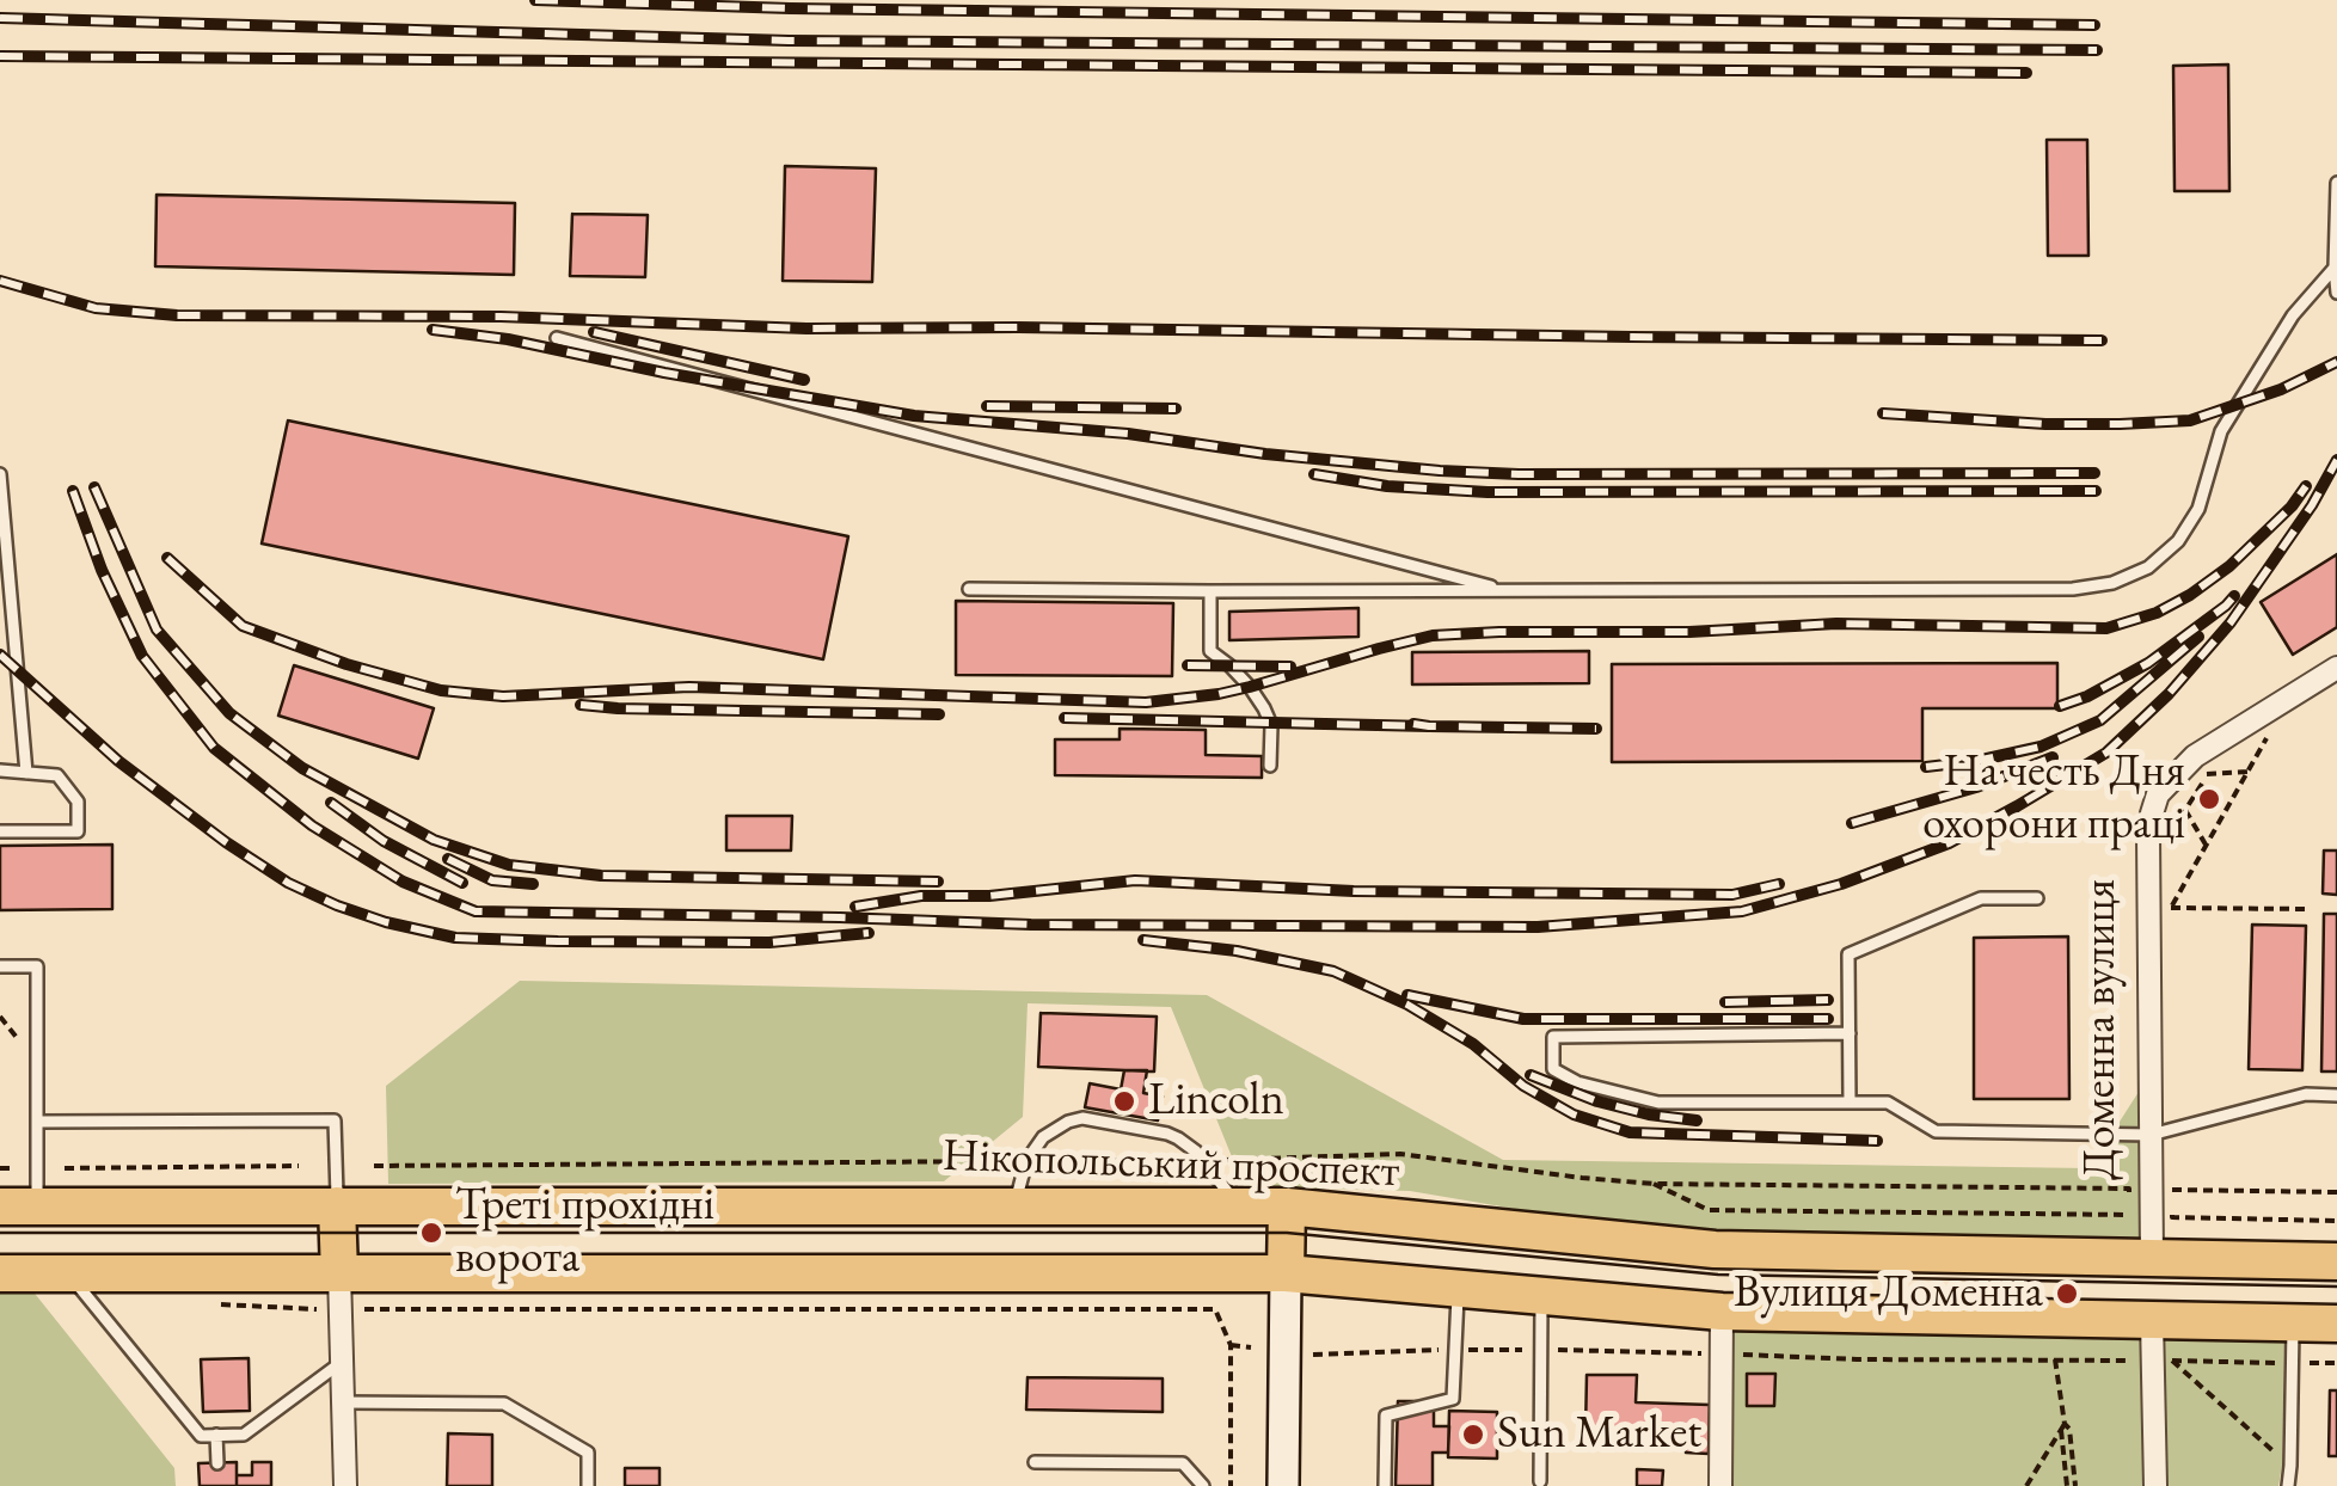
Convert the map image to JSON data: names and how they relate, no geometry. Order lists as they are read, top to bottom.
{
  "streets": {
    "main road": ["Доменна вулиця", "Нікопольський проспект"]
  },
  "crossings": [
    ["Доменна вулиця", "Нікопольський проспект"]
  ],
  "places": [
    "На честь Дня охорони праці",
    "Lincoln",
    "Треті прохідні ворота",
    "Вулиця Доменна",
    "Sun Market"
  ]
}
